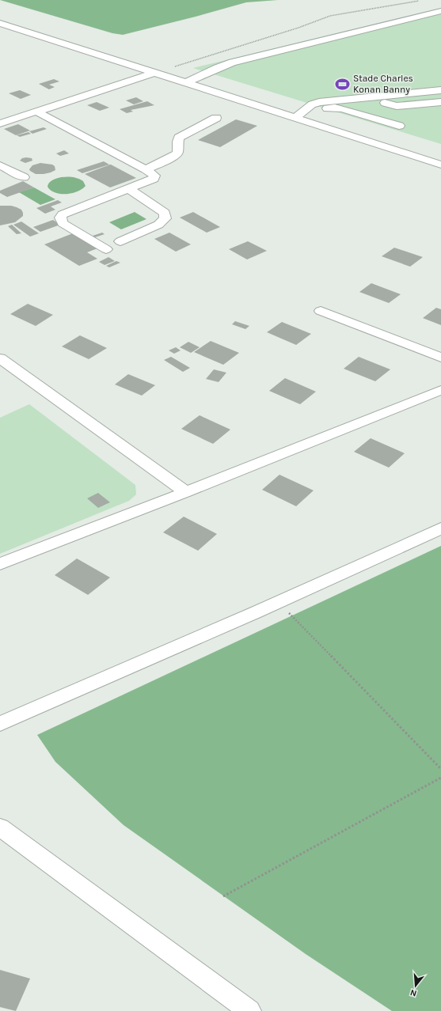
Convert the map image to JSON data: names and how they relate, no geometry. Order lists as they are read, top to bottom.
{
  "places": {
    "sports": ["Stade Charles Konan Banny"]
  },
  "north": "bottom"
}
